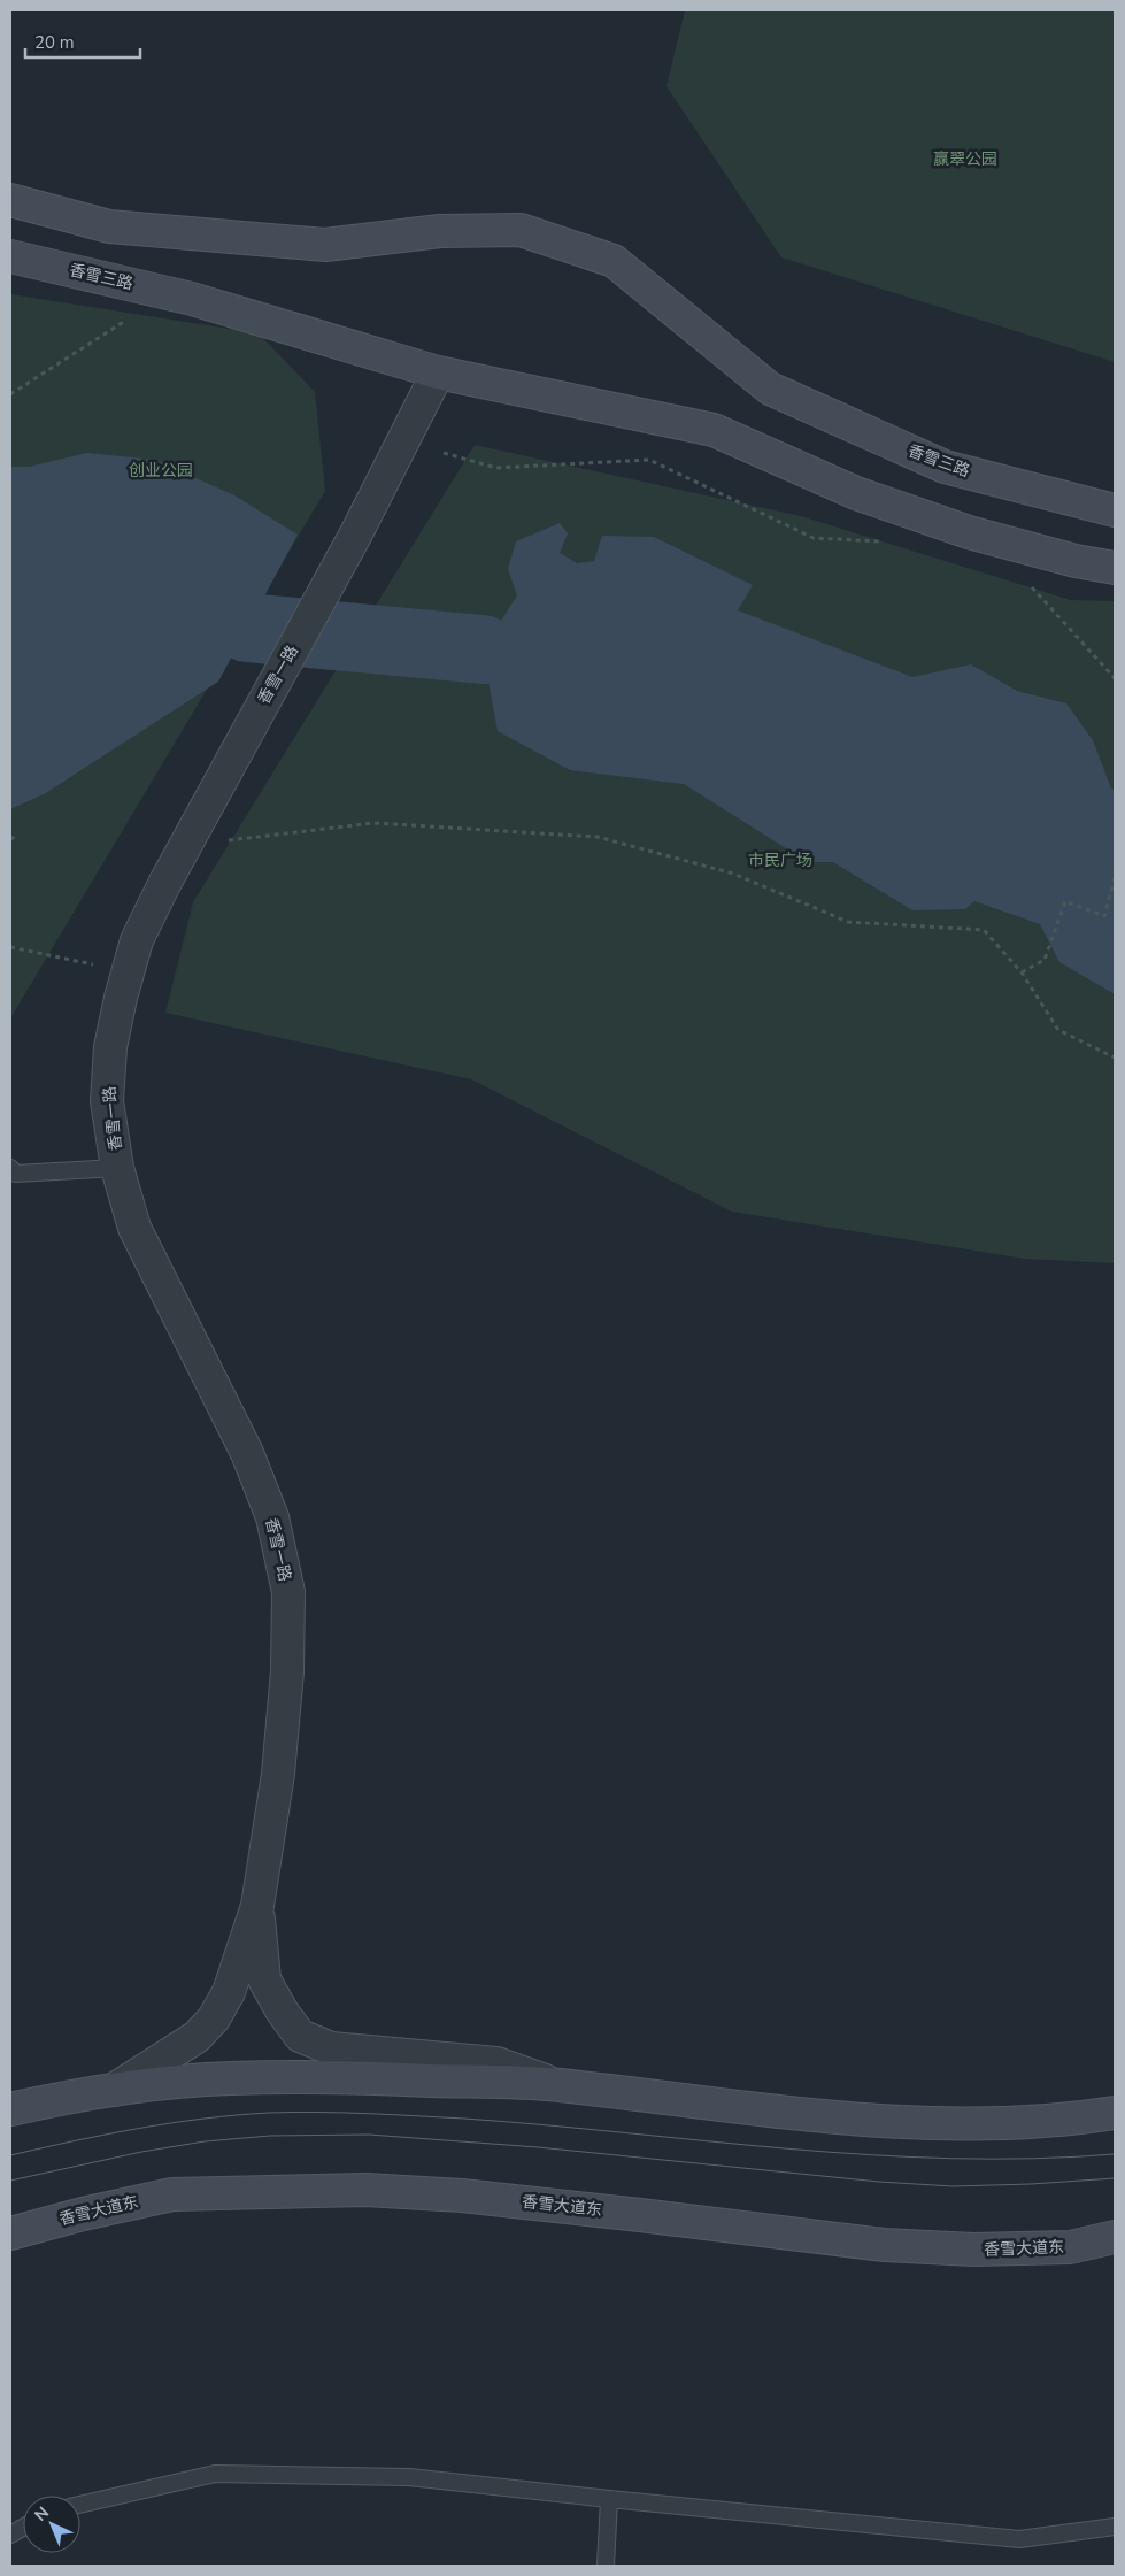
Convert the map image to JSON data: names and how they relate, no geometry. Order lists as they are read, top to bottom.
{
  "streets": {
    "street": ["香雪三路", "香雪一路", "香雪大道东"]
  },
  "crossings": [
    ["香雪三路", "香雪一路"]
  ],
  "parks": ["赢翠公园", "创业公园", "市民广场"],
  "scale_bar": "20 m",
  "north": "top left"
}
